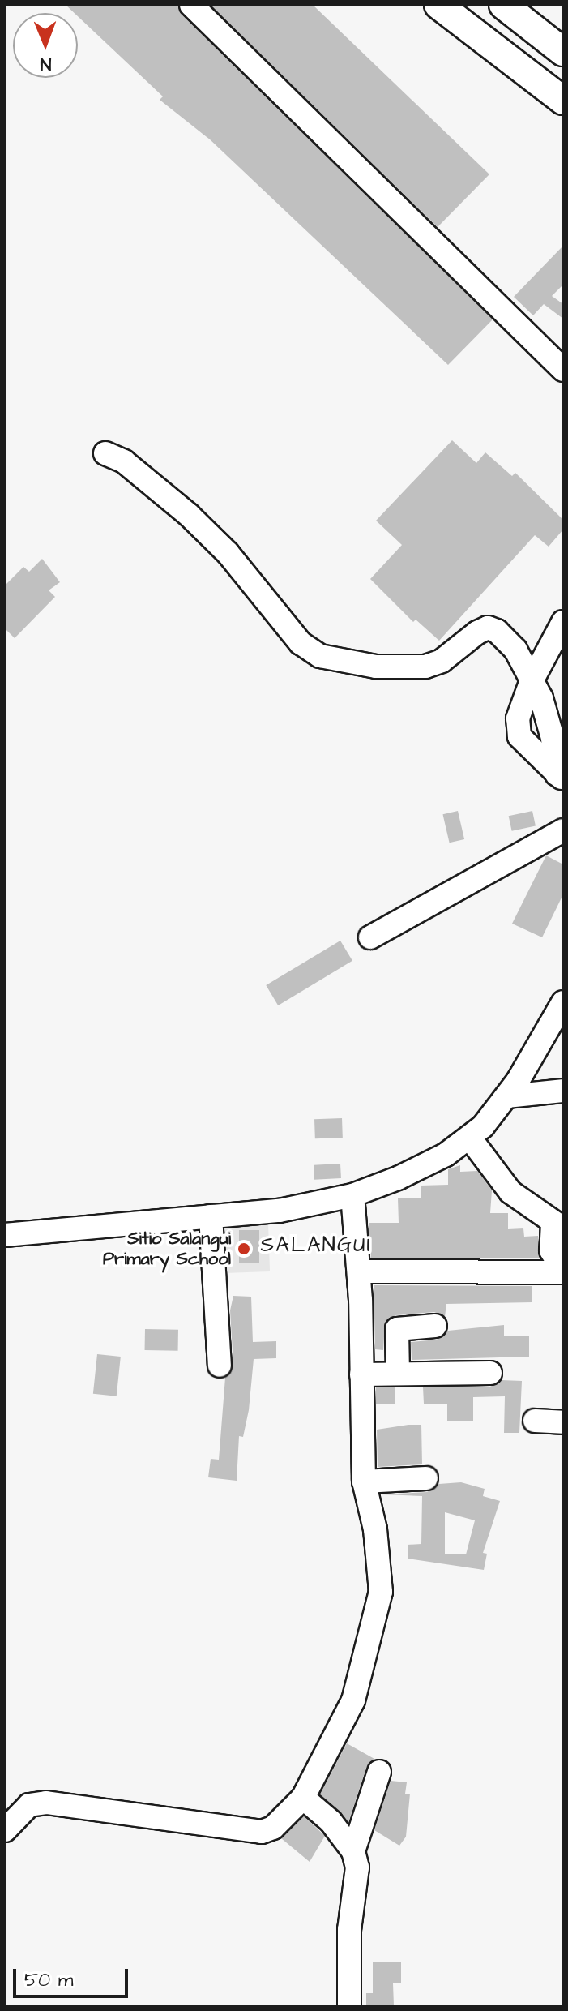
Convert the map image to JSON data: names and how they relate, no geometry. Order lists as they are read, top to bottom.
{
  "districts": ["SALANGUI"],
  "places": ["Sitio Salangui Primary School"],
  "scale_bar": "50 m",
  "north": "bottom"
}
